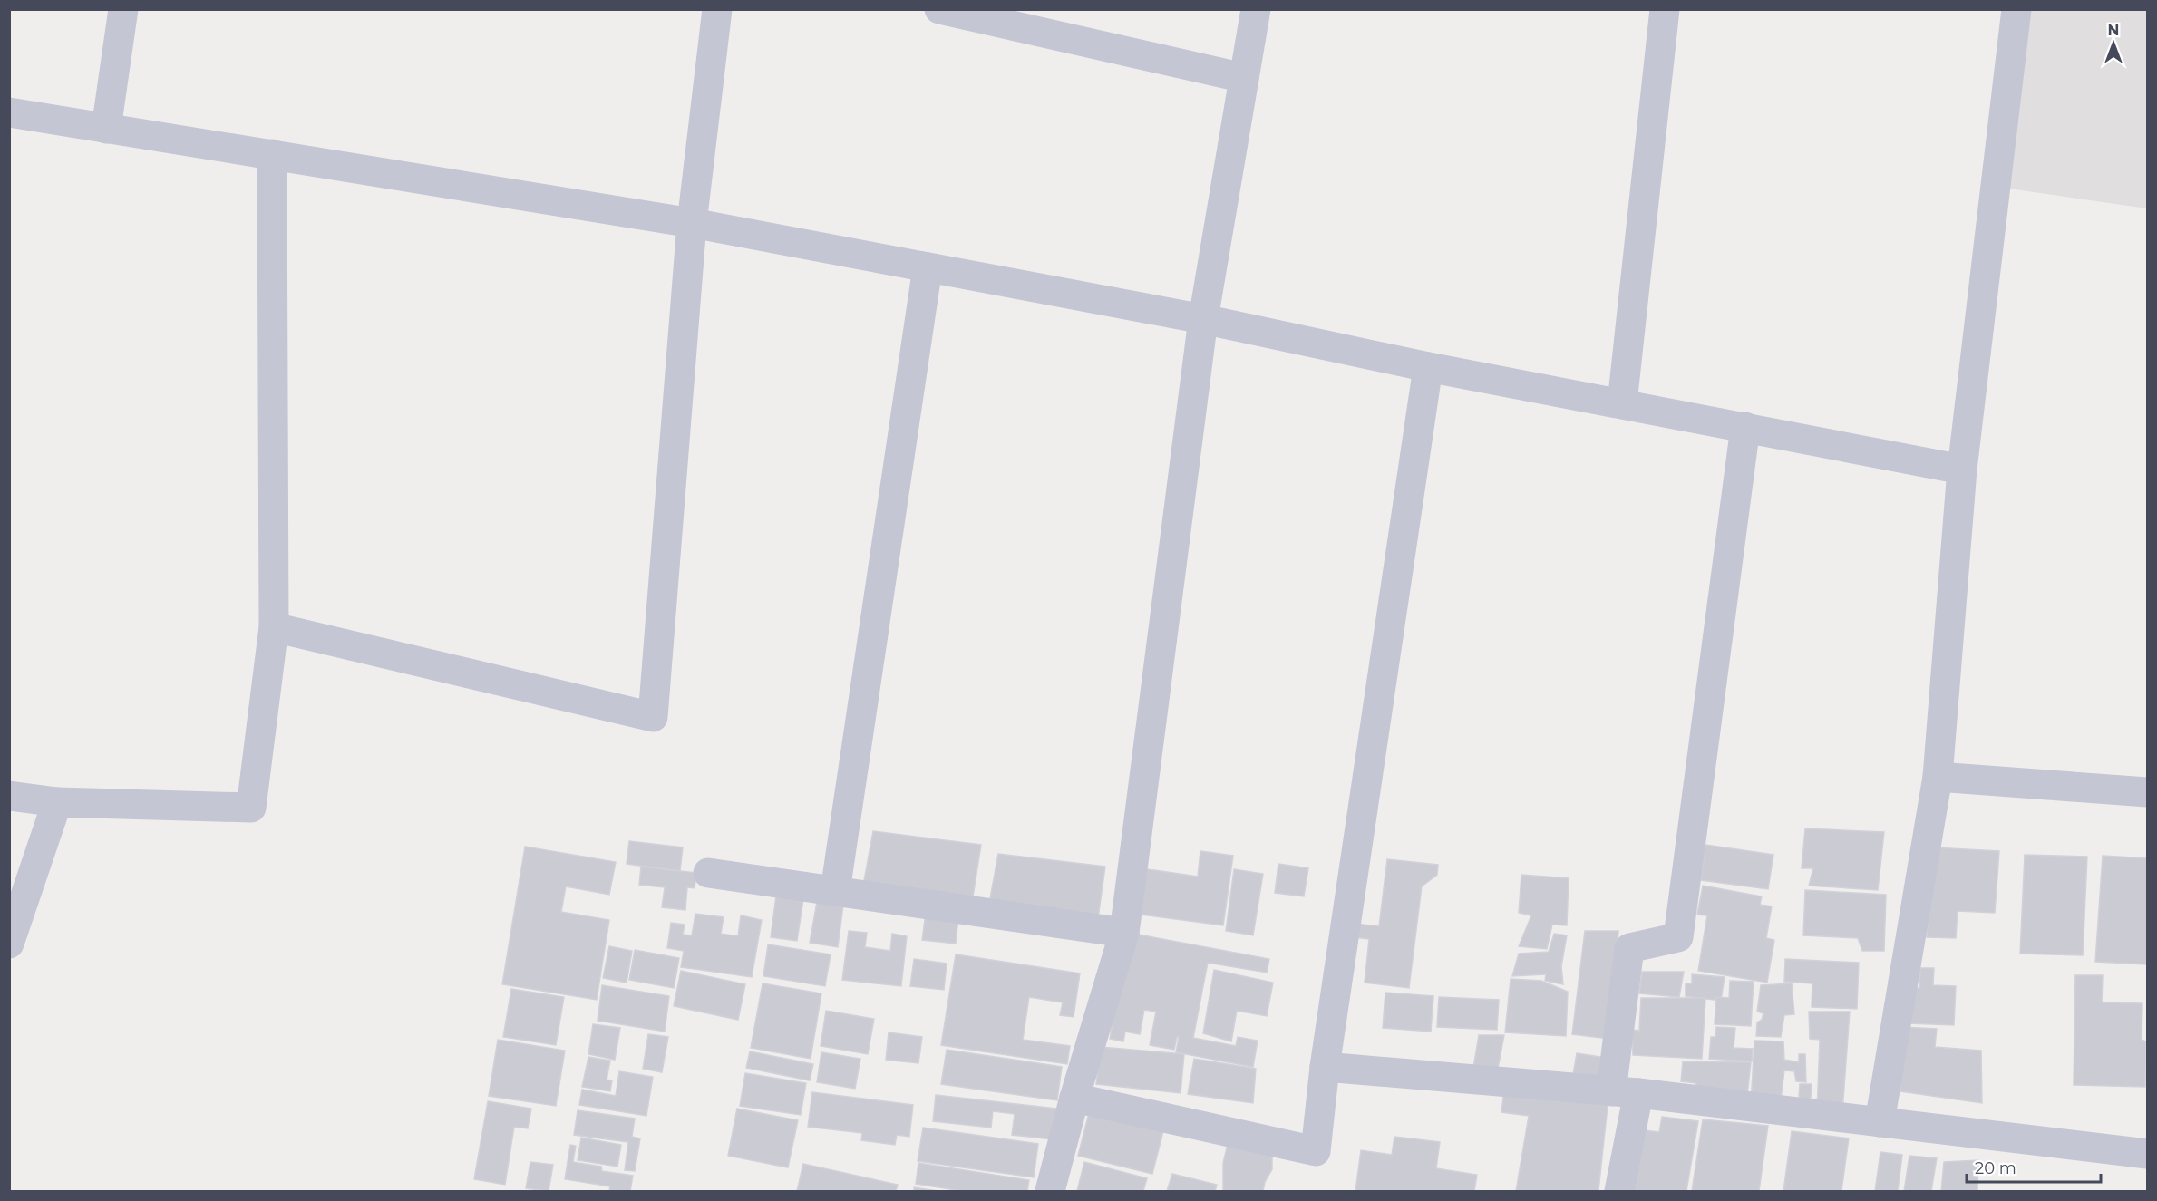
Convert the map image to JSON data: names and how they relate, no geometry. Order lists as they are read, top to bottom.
{
  "scale_bar": "20 m",
  "north": "top"
}
